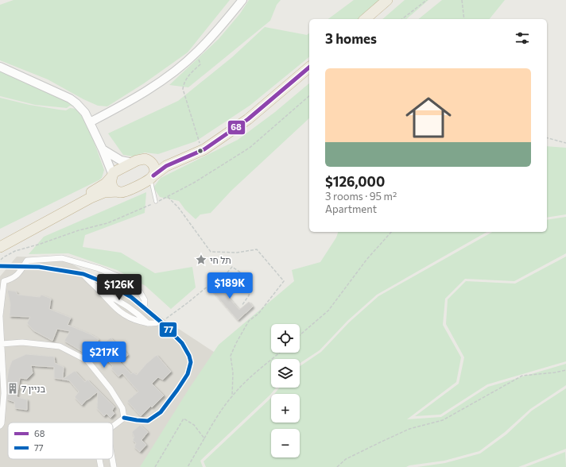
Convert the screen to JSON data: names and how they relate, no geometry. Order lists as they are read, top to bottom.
{
  "places": {
    "place": ["תל חי"],
    "building": ["בניין 7"]
  },
  "lines": ["transit line 68", "transit line 77"],
  "legend": ["68", "77"],
  "page": {
    "heading": "3 homes",
    "list": [
      {
        "name": "$126,000",
        "note": "3 rooms · 95 m² · Apartment"
      }
    ],
    "price": ["$189K", "$126K", "$217K"],
    "map_buttons": ["+", "−"]
  }
}
